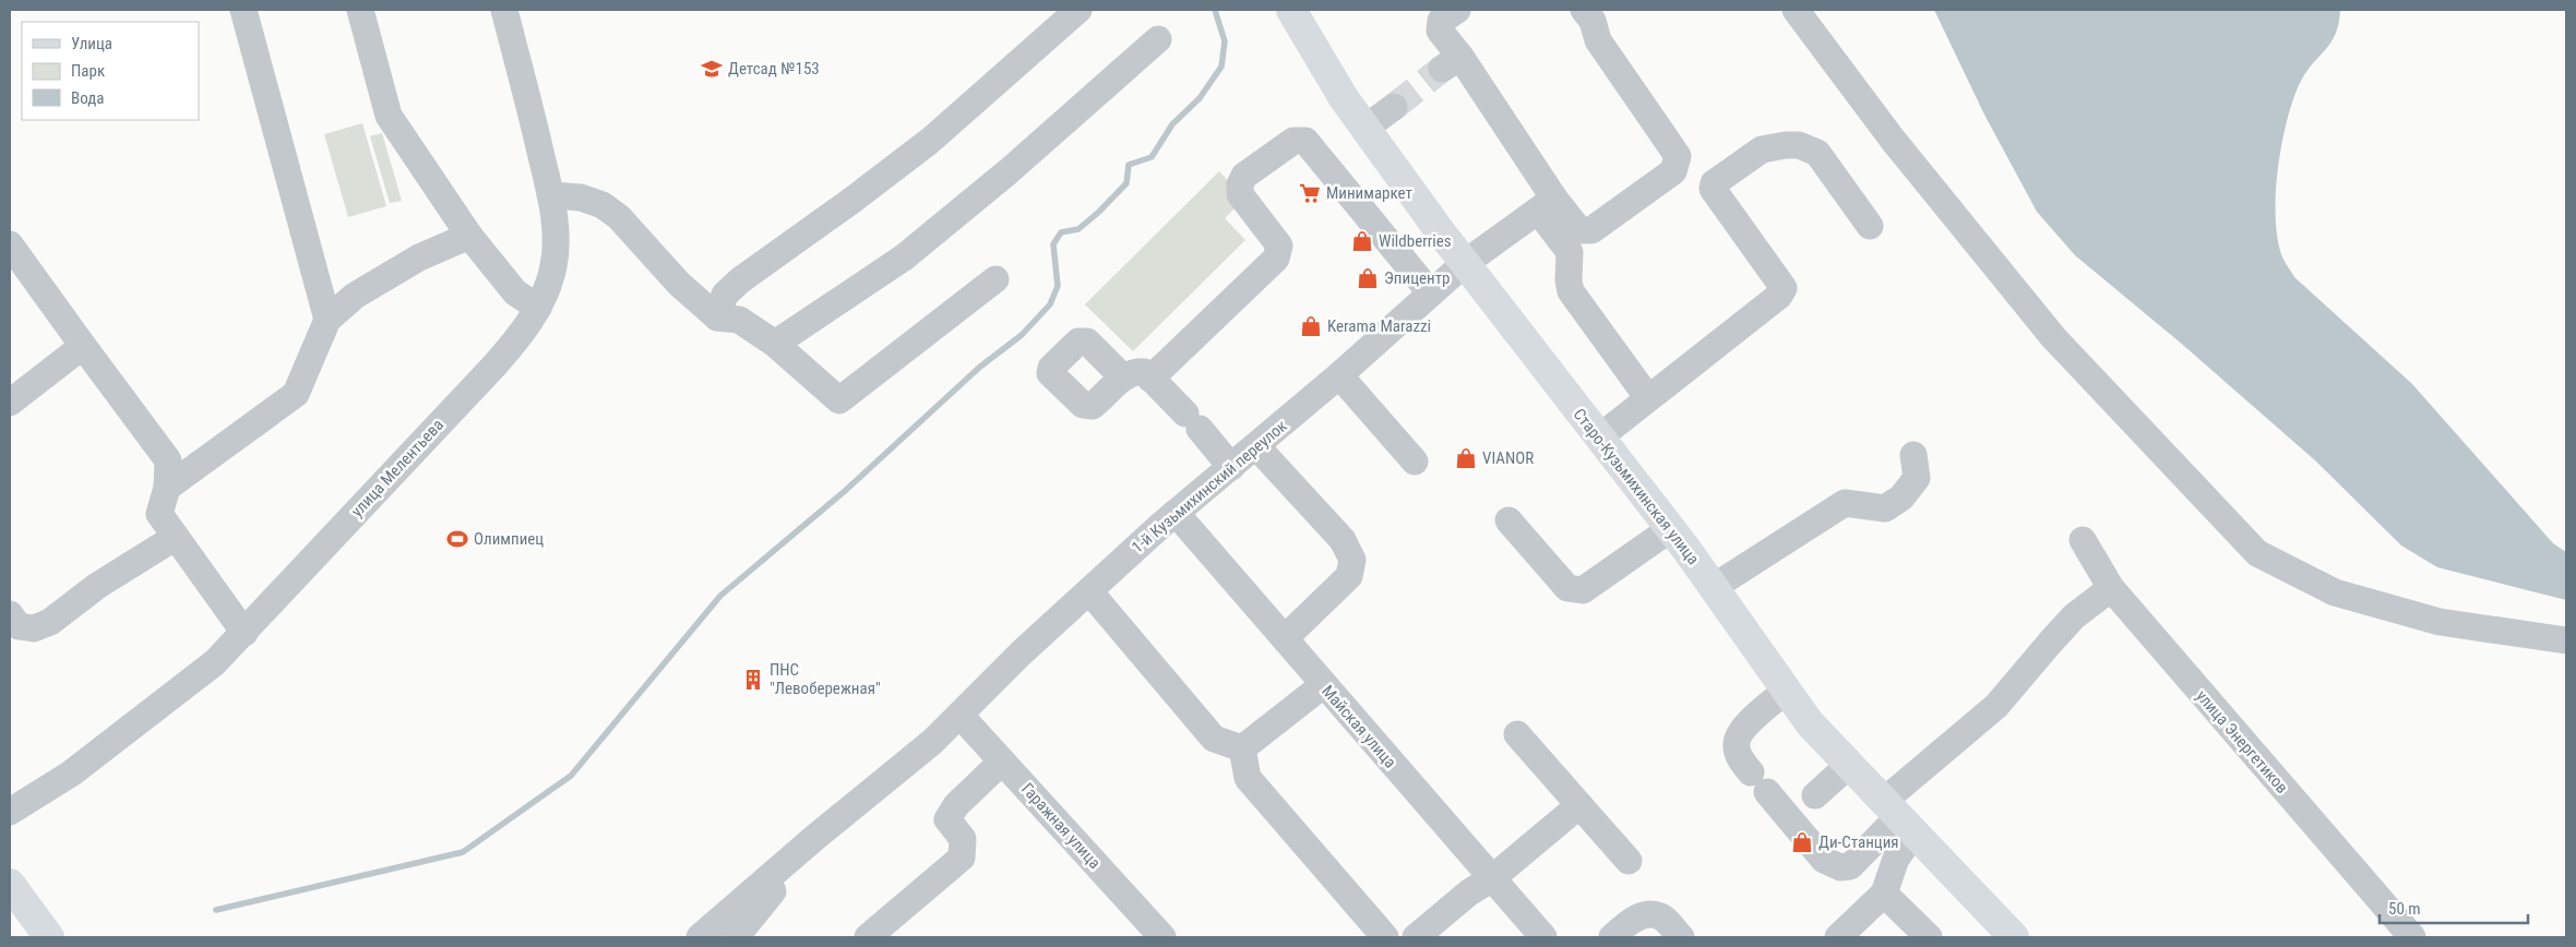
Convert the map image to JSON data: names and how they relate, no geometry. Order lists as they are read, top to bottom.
{
  "streets": {
    "main road": ["Старо-Кузьмихинская улица"],
    "street": [
      "улица Мелентьева",
      "1-й Кузьмихинский переулок",
      "Майская улица",
      "улица Энергетиков",
      "Гаражная улица"
    ]
  },
  "crossings": [
    ["1-й Кузьмихинский переулок", "Старо-Кузьмихинская улица"],
    ["1-й Кузьмихинский переулок", "Майская улица"],
    ["1-й Кузьмихинский переулок", "Гаражная улица"]
  ],
  "places": {
    "school or university": ["Детсад №153"],
    "supermarket": ["Минимаркет"],
    "shop": [
      "Wildberries",
      "Эпицентр",
      "Kerama Marazzi",
      "VIANOR",
      "Ди-Станция"
    ],
    "sports": ["Олимпиец"],
    "building": ["ПНС \"Левобережная\""]
  },
  "legend": ["Улица", "Парк", "Вода"],
  "scale_bar": "50 m"
}
